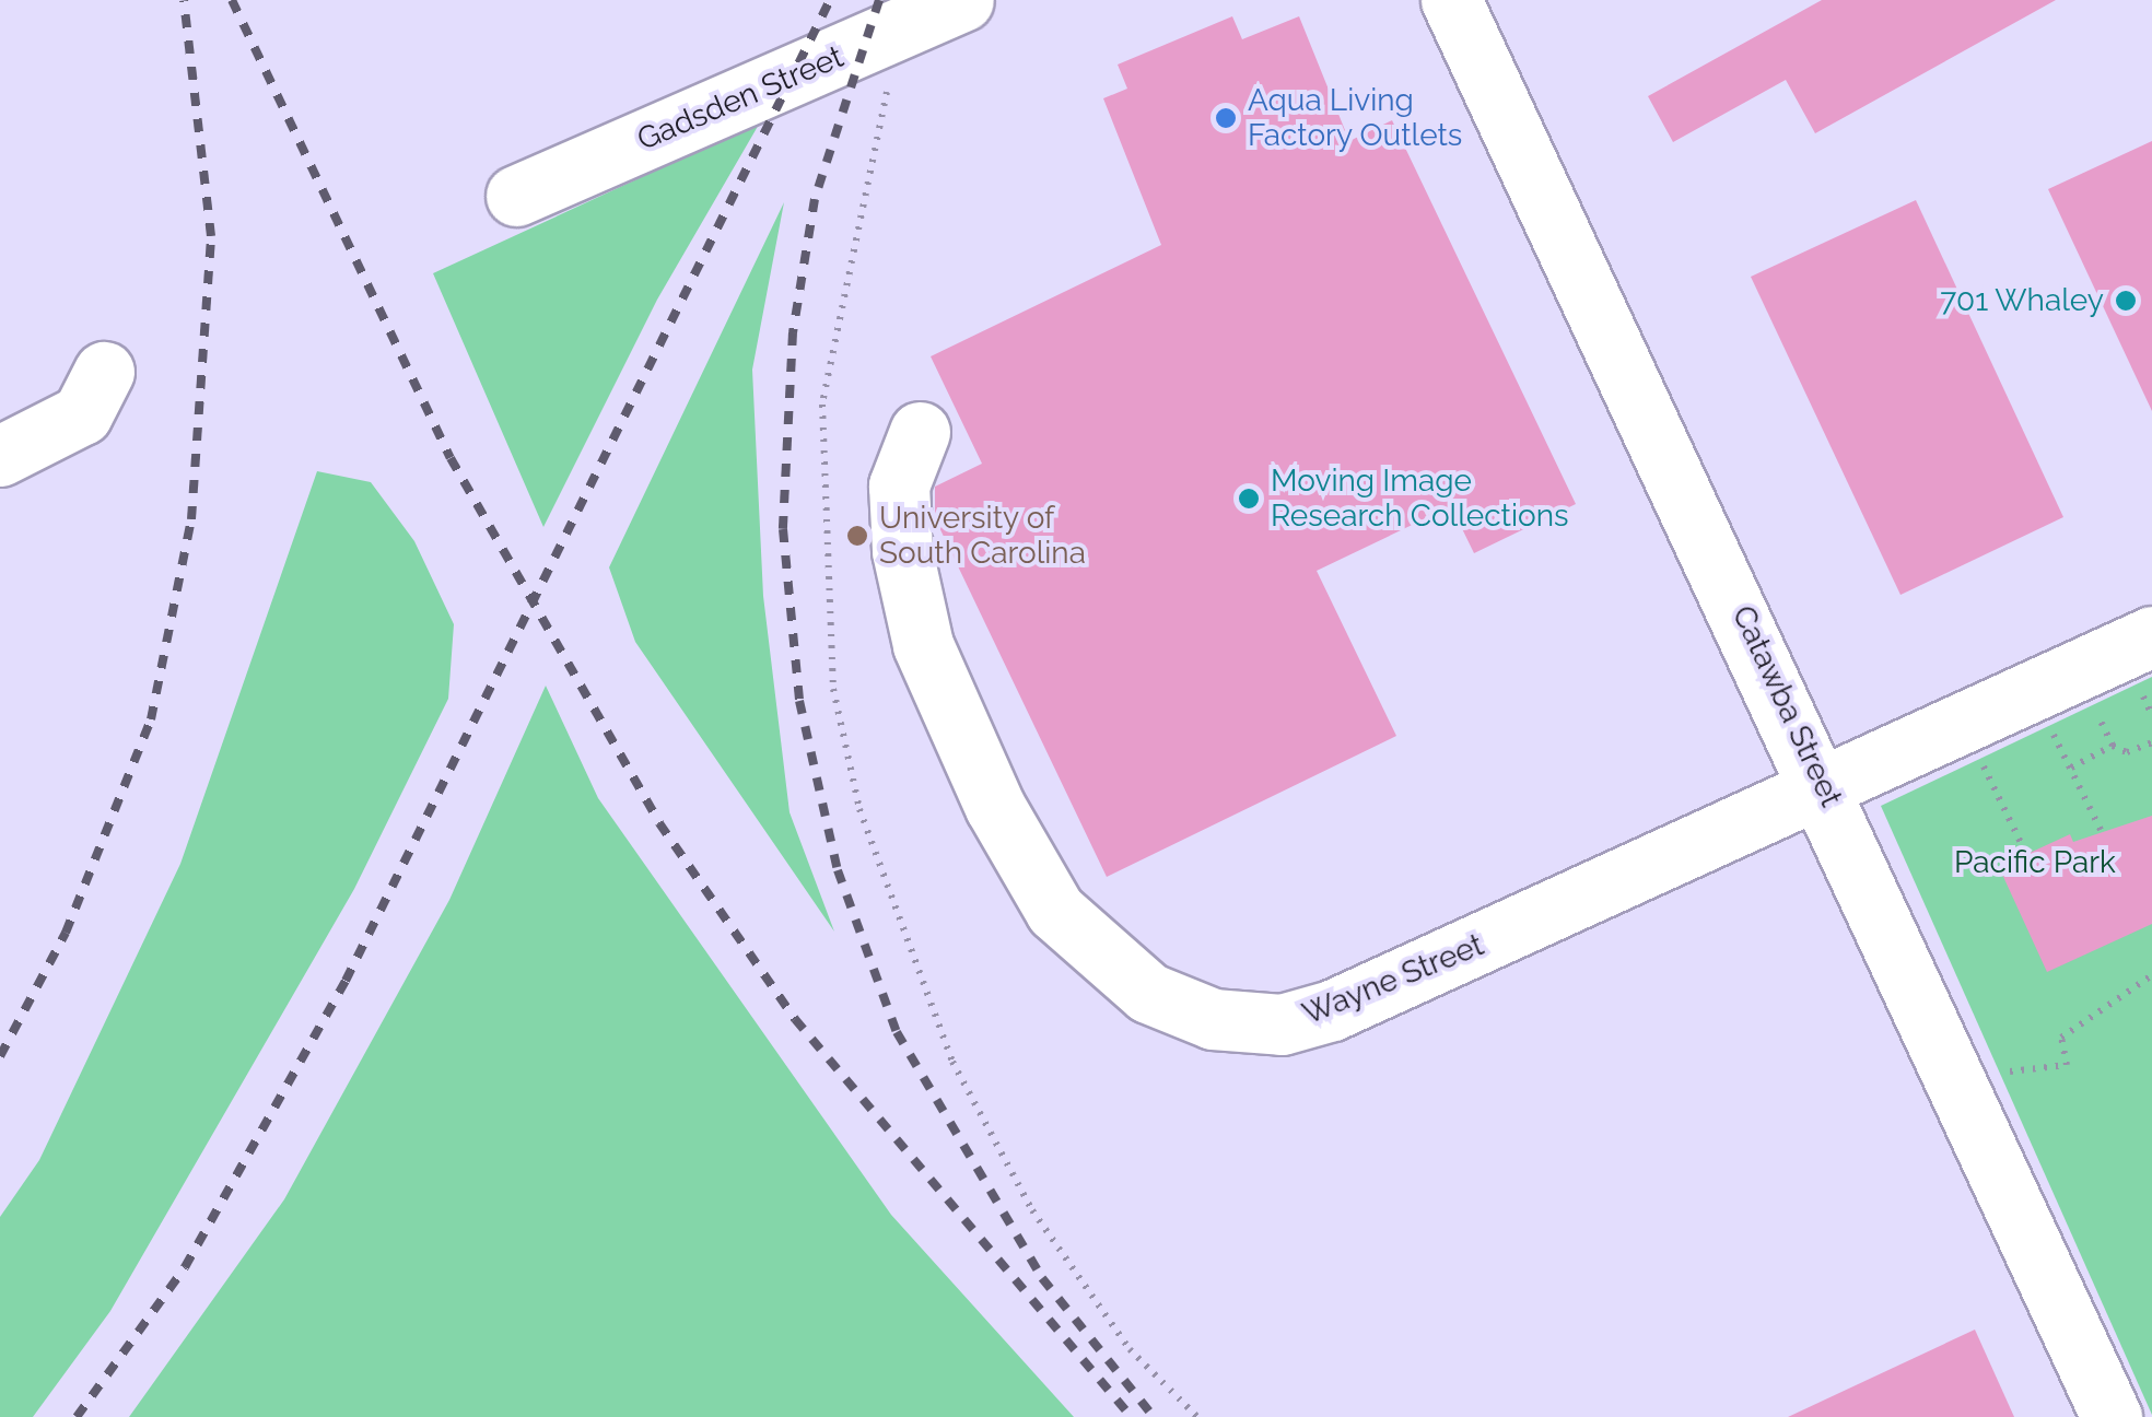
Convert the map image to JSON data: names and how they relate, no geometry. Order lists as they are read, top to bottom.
{
  "streets": {
    "street": ["Gadsden Street", "Catawba Street", "Wayne Street"]
  },
  "crossings": [
    ["Catawba Street", "Wayne Street"]
  ],
  "parks": ["Pacific Park"],
  "places": [
    "Aqua Living Factory Outlets",
    "701 Whaley",
    "Moving Image Research Collections",
    "University of South Carolina"
  ]
}
